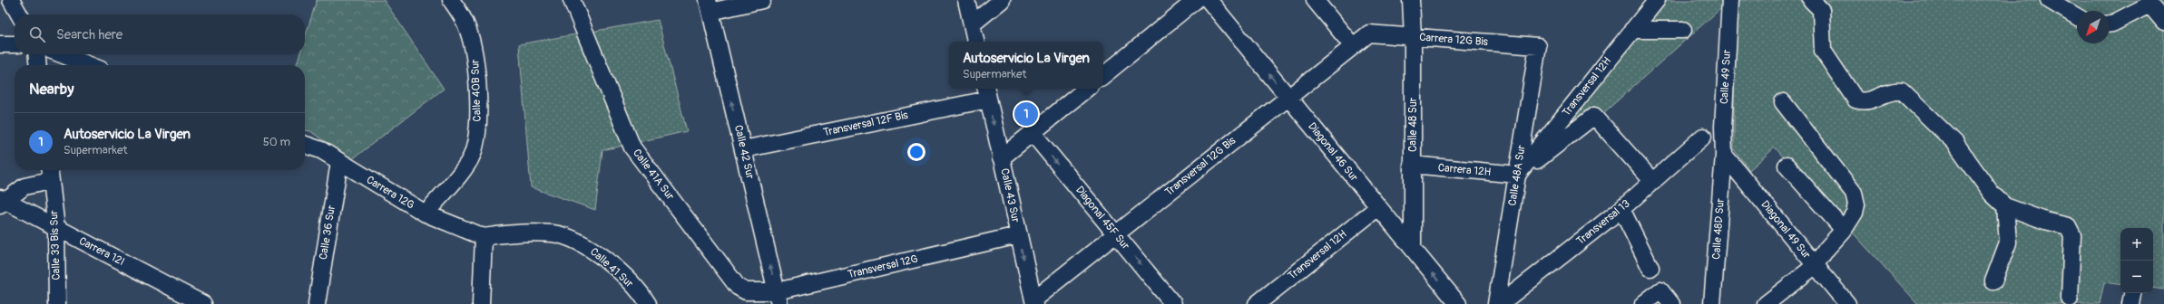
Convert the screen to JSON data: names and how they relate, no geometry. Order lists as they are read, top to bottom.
{
  "streets": {
    "street": [
      "Carrera 12G Bis",
      "Calle 49 Sur",
      "Transversal 12H",
      "Calle 40B Sur",
      "Transversal 12F Bis",
      "Calle 48 Sur",
      "Calle 42 Sur",
      "Diagonal 46 Sur",
      "Transversal 12G Bis",
      "Carrera 12H",
      "Calle 41A Sur",
      "Calle 48A Sur",
      "Carrera 12G",
      "Calle 43 Sur",
      "Diagonal 45F Sur",
      "Transversal 13",
      "Calle 48D Sur",
      "Diagonal 49 Sur",
      "Calle 36 Sur",
      "Calle 33 Bis Sur",
      "Carrera 12I",
      "Transversal 12G",
      "Calle 41 Sur"
    ]
  },
  "crossings": [
    ["Carrera 12G Bis", "Calle 48 Sur"],
    ["Carrera 12G Bis", "Transversal 12G Bis"],
    ["Carrera 12G Bis", "Calle 48A Sur"],
    ["Calle 49 Sur", "Calle 48D Sur"],
    ["Calle 49 Sur", "Diagonal 49 Sur"],
    ["Transversal 12H", "Diagonal 46 Sur"],
    ["Transversal 12H", "Carrera 12H"],
    ["Transversal 12H", "Calle 48A Sur"],
    ["Calle 40B Sur", "Carrera 12G"],
    ["Transversal 12F Bis", "Calle 42 Sur"],
    ["Transversal 12F Bis", "Calle 43 Sur"],
    ["Calle 48 Sur", "Diagonal 46 Sur"],
    ["Calle 48 Sur", "Carrera 12H"],
    ["Calle 42 Sur", "Transversal 12G"],
    ["Diagonal 46 Sur", "Transversal 12G Bis"],
    ["Transversal 12G Bis", "Calle 43 Sur"],
    ["Transversal 12G Bis", "Diagonal 45F Sur"],
    ["Carrera 12H", "Calle 48A Sur"],
    ["Calle 41A Sur", "Transversal 12G"],
    ["Carrera 12G", "Calle 36 Sur"],
    ["Carrera 12G", "Calle 41 Sur"],
    ["Calle 43 Sur", "Transversal 12G"],
    ["Calle 48D Sur", "Diagonal 49 Sur"],
    ["Calle 33 Bis Sur", "Carrera 12I"]
  ],
  "one_way": [
    "Calle 42 Sur",
    "Diagonal 46 Sur",
    "Calle 43 Sur",
    "Diagonal 45F Sur"
  ],
  "north": "bottom left",
  "page": {
    "search": "Search here",
    "popup": ["Autoservicio La Virgen", "Supermarket"],
    "heading": "Nearby",
    "pins": "1",
    "list": [
      {
        "mark": "1",
        "name": "Autoservicio La Virgen",
        "note": "Supermarket",
        "value": "50 m"
      }
    ],
    "map_buttons": ["+", "−"]
  }
}
